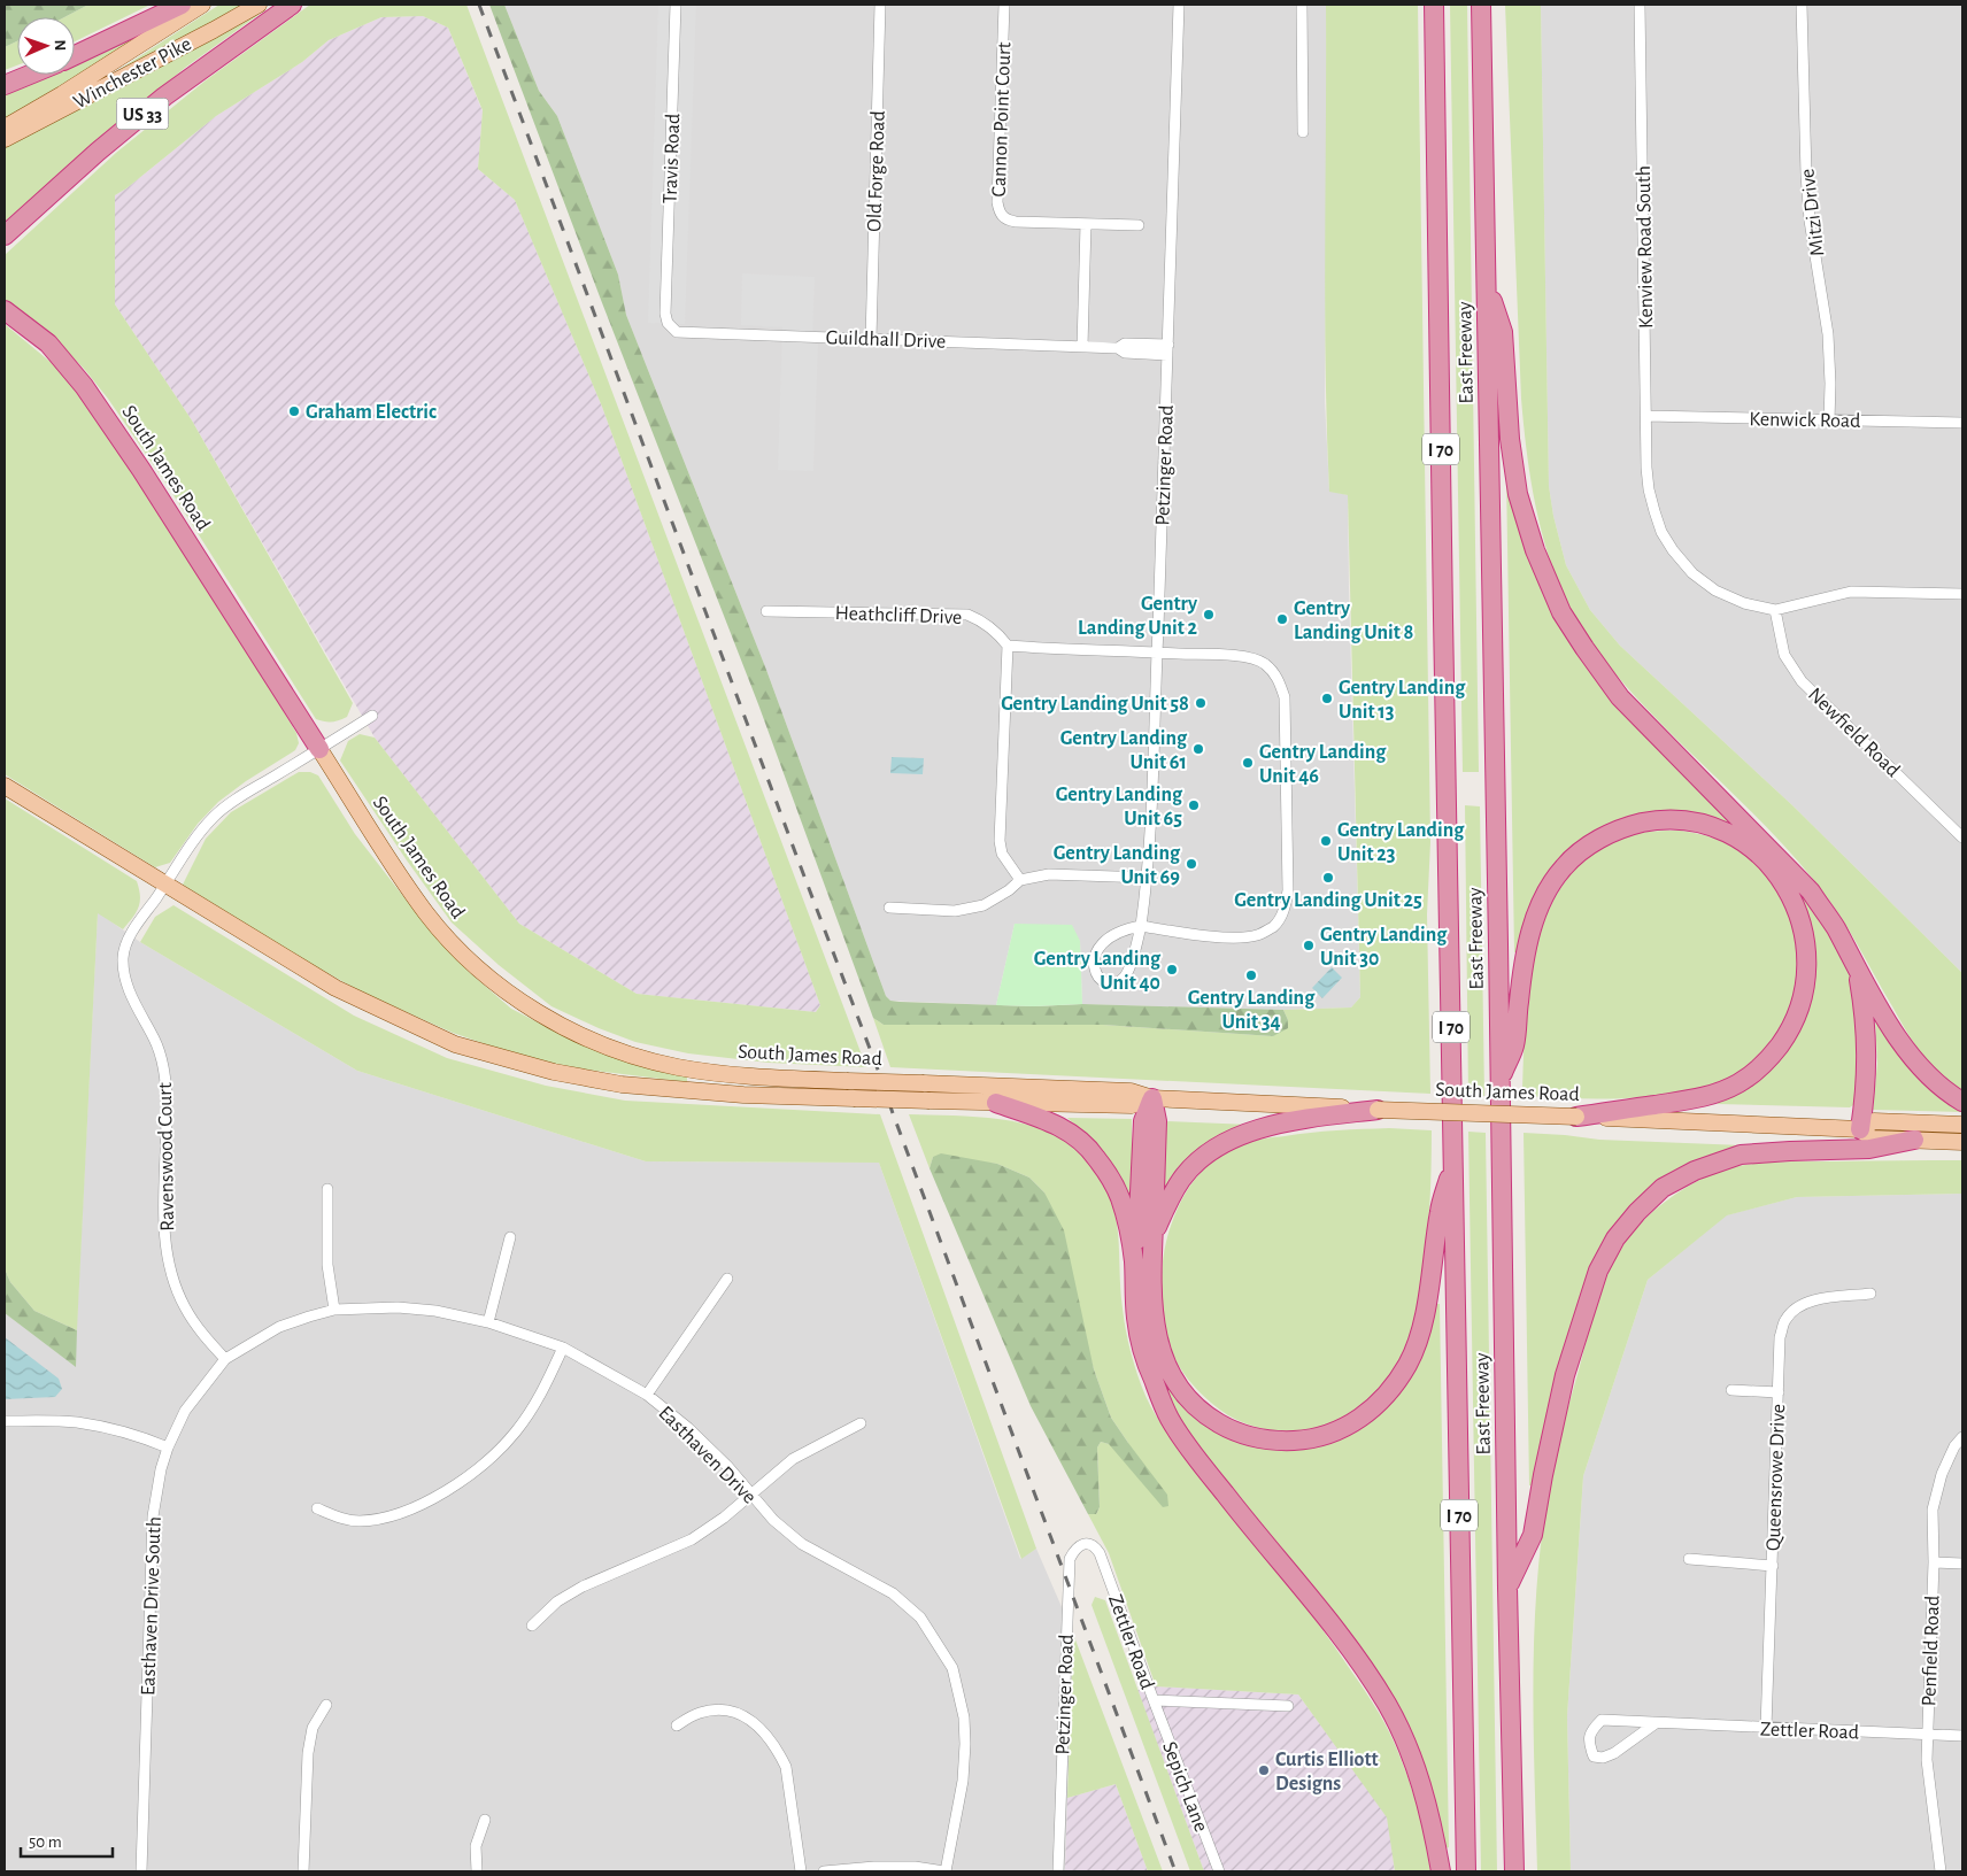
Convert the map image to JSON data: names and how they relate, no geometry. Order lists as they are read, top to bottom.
{
  "streets": {
    "highway": [
      "US 33",
      "East Freeway",
      "I 70",
      "South James Road"
    ],
    "main road": ["Winchester Pike"],
    "street": [
      "Cannon Point Court",
      "Travis Road",
      "Old Forge Road",
      "Mitzi Drive",
      "Kenview Road South",
      "Guildhall Drive",
      "Kenwick Road",
      "Petzinger Road",
      "Heathcliff Drive",
      "Newfield Road",
      "Ravenswood Court",
      "Easthaven Drive",
      "Queensrowe Drive",
      "Easthaven Drive South",
      "Zettler Road",
      "Penfield Road",
      "Sepich Lane"
    ]
  },
  "crossings": [
    ["Travis Road", "Guildhall Drive"],
    ["Old Forge Road", "Guildhall Drive"],
    ["Mitzi Drive", "Kenwick Road"],
    ["Kenview Road South", "Kenwick Road"],
    ["Kenview Road South", "Newfield Road"],
    ["Guildhall Drive", "Petzinger Road"],
    ["Petzinger Road", "Zettler Road"],
    ["South James Road", "Ravenswood Court"],
    ["Ravenswood Court", "Easthaven Drive"],
    ["Ravenswood Court", "Easthaven Drive South"],
    ["Easthaven Drive", "Easthaven Drive South"],
    ["Queensrowe Drive", "Zettler Road"],
    ["Zettler Road", "Penfield Road"],
    ["Zettler Road", "Sepich Lane"]
  ],
  "places": [
    "Graham Electric",
    "Gentry Landing Unit 2",
    "Gentry Landing Unit 8",
    "Gentry Landing Unit 13",
    "Gentry Landing Unit 58",
    "Gentry Landing Unit 61",
    "Gentry Landing Unit 46",
    "Gentry Landing Unit 65",
    "Gentry Landing Unit 23",
    "Gentry Landing Unit 69",
    "Gentry Landing Unit 25",
    "Gentry Landing Unit 30",
    "Gentry Landing Unit 40",
    "Gentry Landing Unit 34",
    "Curtis Elliott Designs"
  ],
  "scale_bar": "50 m",
  "north": "right"
}
